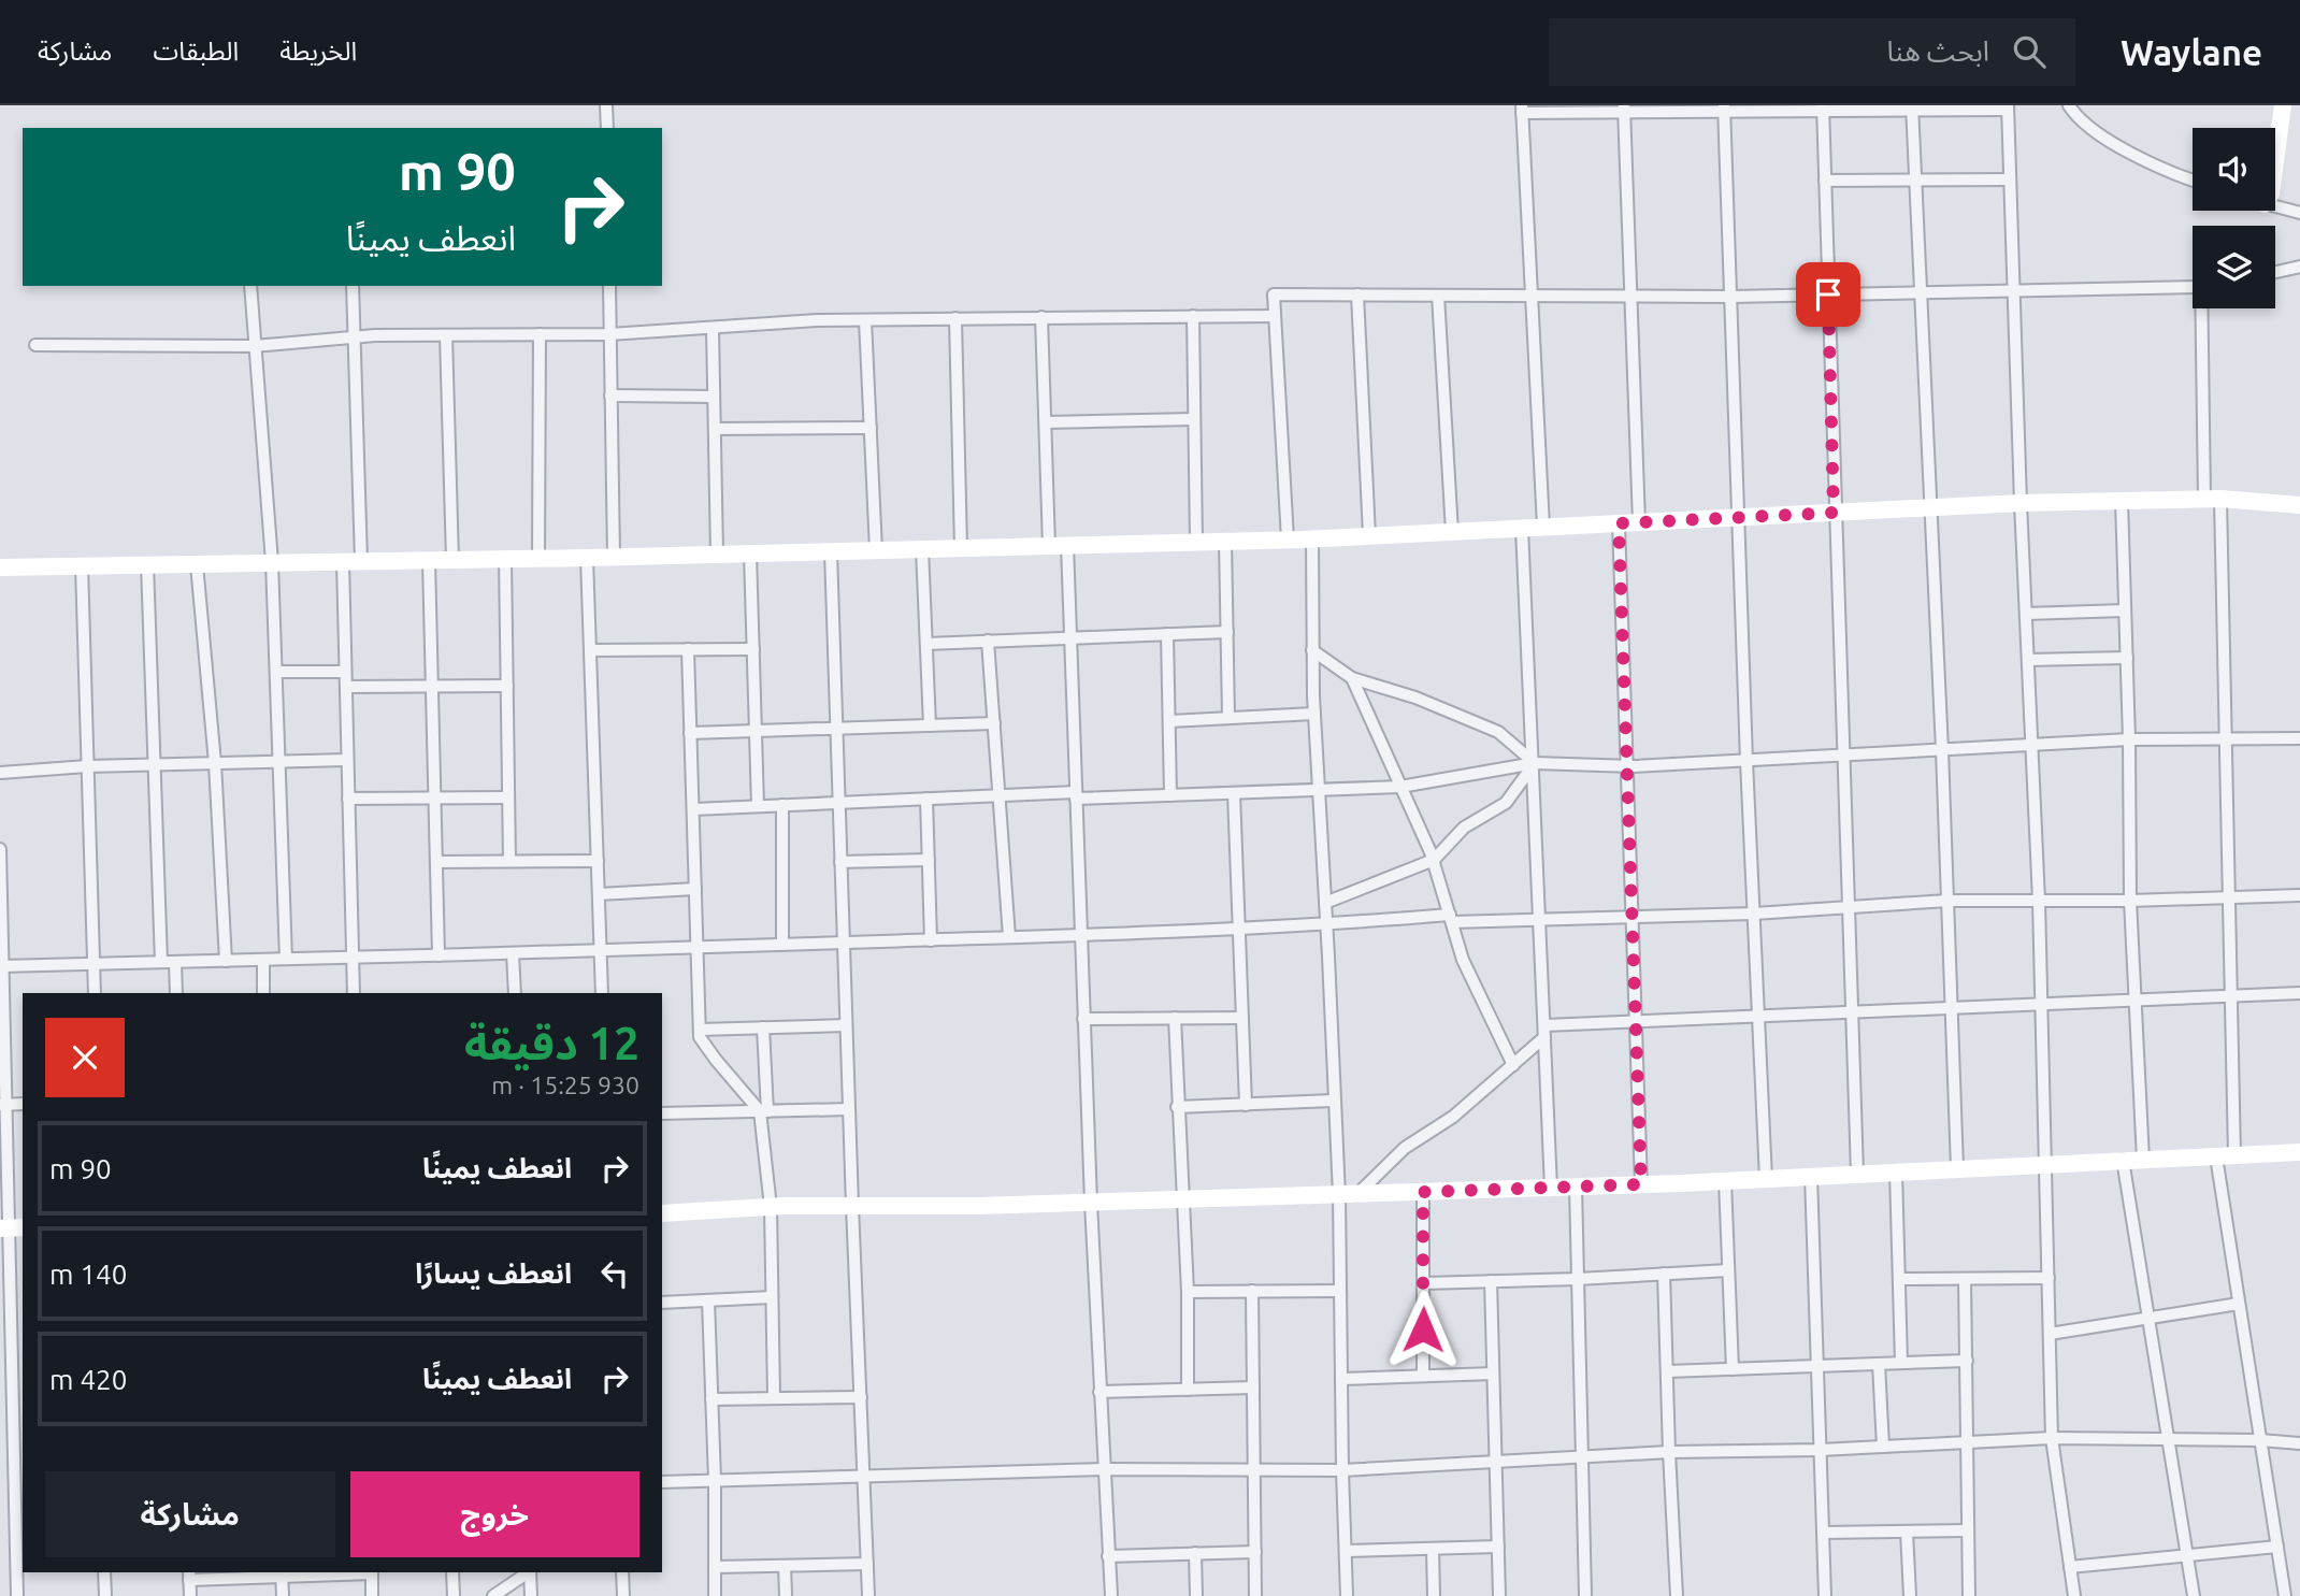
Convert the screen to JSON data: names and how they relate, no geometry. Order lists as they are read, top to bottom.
{
  "page": {
    "header": "Waylane",
    "search": "ابحث هنا",
    "nav": ["الخريطة", "الطبقات", "مشاركة"],
    "turn": ["90 m", "انعطف يمينًا"],
    "heading": ["12 دقيقة", "930 m · 15:25"],
    "list": [
      {
        "name": "انعطف يمينًا",
        "value": "90 m"
      },
      {
        "name": "انعطف يسارًا",
        "value": "140 m"
      },
      {
        "name": "انعطف يمينًا",
        "value": "420 m"
      }
    ],
    "buttons": ["خروج", "مشاركة"]
  }
}
